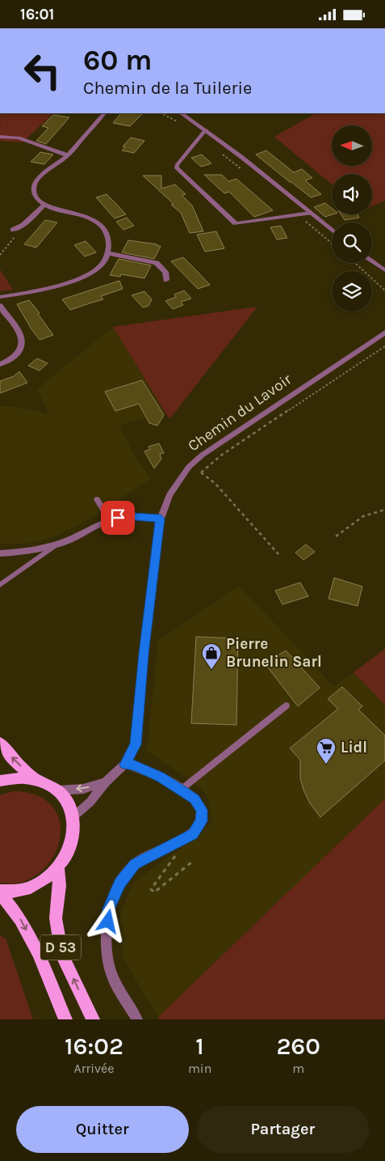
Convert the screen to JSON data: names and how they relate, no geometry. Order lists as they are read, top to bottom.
{
  "streets": {
    "main road": ["D 53"],
    "street": ["Chemin du Lavoir"]
  },
  "places": {
    "shop": ["Pierre Brunelin Sarl"],
    "supermarket": ["Lidl"]
  },
  "north": "left",
  "page": {
    "status": "16:01",
    "turn": ["60 m", "Chemin de la Tuilerie"],
    "eta": [
      "16:02",
      "Arrivée",
      "1",
      "min",
      "260",
      "m"
    ],
    "buttons": ["Quitter", "Partager"]
  }
}
